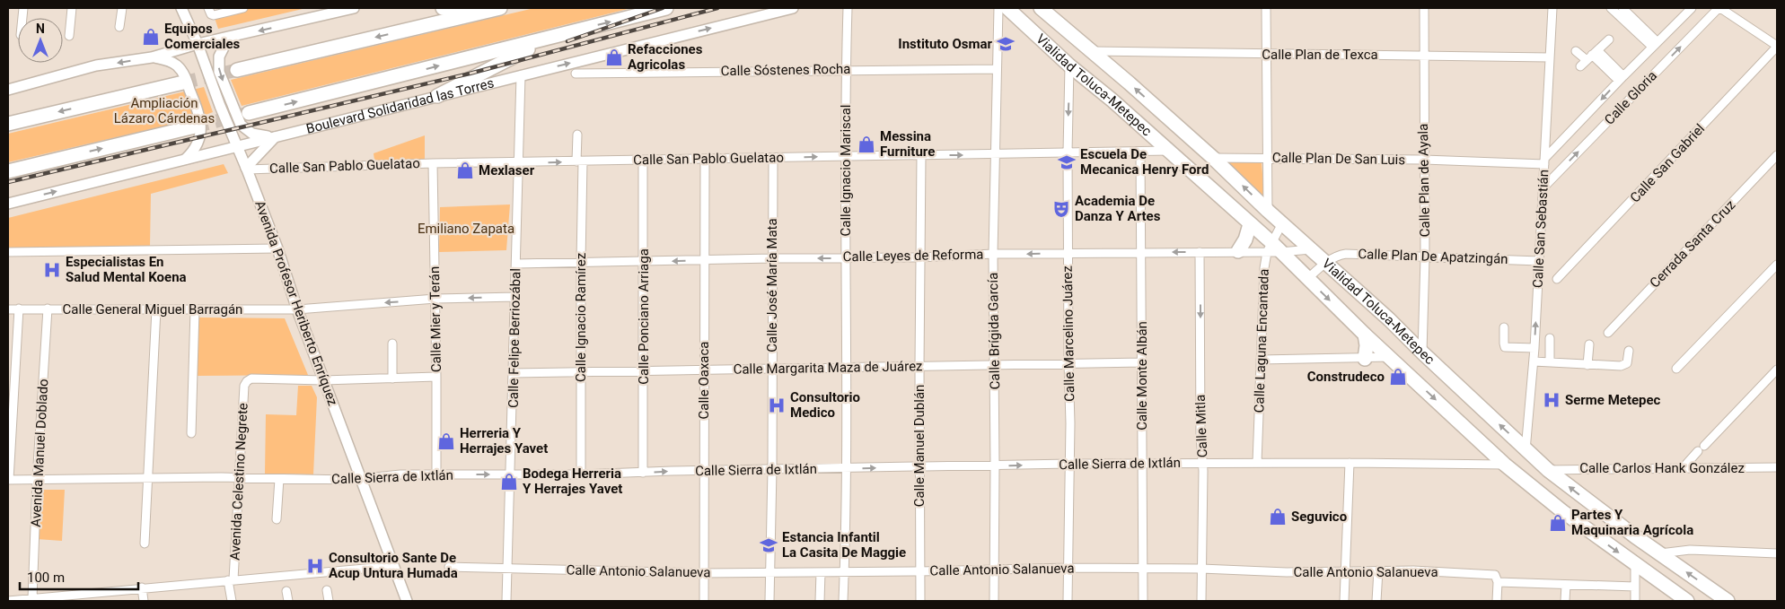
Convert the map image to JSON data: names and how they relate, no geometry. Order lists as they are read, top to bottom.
{
  "streets": {
    "highway": ["Vialidad Toluca-Metepec"],
    "main road": ["Boulevard Solidaridad las Torres", "Avenida Profesor Heriberto Enríquez"],
    "street": [
      "Calle Plan de Texca",
      "Calle Sóstenes Rocha",
      "Calle Gloria",
      "Calle San Pablo Guelatao",
      "Calle Plan De San Luis",
      "Calle San Gabriel",
      "Calle Ignacio Mariscal",
      "Calle Plan de Ayala",
      "Calle San Sebastián",
      "Cerrada Santa Cruz",
      "Calle Leyes de Reforma",
      "Calle Plan De Apatzingán",
      "Calle José María Mata",
      "Calle General Miguel Barragán",
      "Calle Ponciano Arriaga",
      "Calle Ignacio Ramírez",
      "Calle Mier y Terán",
      "Calle Brígida García",
      "Calle Marcelino Juárez",
      "Calle Felipe Berriozábal",
      "Calle Laguna Encantada",
      "Calle Margarita Maza de Juárez",
      "Calle Monte Albán",
      "Calle Oaxaca",
      "Calle Mitla",
      "Calle Manuel Dublán",
      "Avenida Manuel Doblado",
      "Calle Sierra de Ixtlán",
      "Calle Carlos Hank González",
      "Avenida Celestino Negrete",
      "Calle Antonio Salanueva"
    ]
  },
  "crossings": [
    ["Calle Plan de Texca", "Vialidad Toluca-Metepec"],
    ["Calle Plan de Texca", "Calle Plan de Ayala"],
    ["Calle Plan de Texca", "Calle San Sebastián"],
    ["Calle Sóstenes Rocha", "Calle Ignacio Mariscal"],
    ["Calle Sóstenes Rocha", "Calle Brígida García"],
    ["Vialidad Toluca-Metepec", "Calle San Pablo Guelatao"],
    ["Vialidad Toluca-Metepec", "Calle Plan De San Luis"],
    ["Vialidad Toluca-Metepec", "Calle Plan de Ayala"],
    ["Vialidad Toluca-Metepec", "Calle San Sebastián"],
    ["Vialidad Toluca-Metepec", "Calle Leyes de Reforma"],
    ["Vialidad Toluca-Metepec", "Calle Plan De Apatzingán"],
    ["Vialidad Toluca-Metepec", "Calle Marcelino Juárez"],
    ["Vialidad Toluca-Metepec", "Calle Laguna Encantada"],
    ["Vialidad Toluca-Metepec", "Calle Sierra de Ixtlán"],
    ["Vialidad Toluca-Metepec", "Calle Carlos Hank González"],
    ["Calle Gloria", "Calle Plan De San Luis"],
    ["Calle Gloria", "Calle San Sebastián"],
    ["Boulevard Solidaridad las Torres", "Avenida Profesor Heriberto Enríquez"],
    ["Boulevard Solidaridad las Torres", "Calle Felipe Berriozábal"],
    ["Calle San Pablo Guelatao", "Calle Ignacio Mariscal"],
    ["Calle San Pablo Guelatao", "Calle José María Mata"],
    ["Calle San Pablo Guelatao", "Avenida Profesor Heriberto Enríquez"],
    ["Calle San Pablo Guelatao", "Calle Ponciano Arriaga"],
    ["Calle San Pablo Guelatao", "Calle Ignacio Ramírez"],
    ["Calle San Pablo Guelatao", "Calle Mier y Terán"],
    ["Calle San Pablo Guelatao", "Calle Brígida García"],
    ["Calle San Pablo Guelatao", "Calle Marcelino Juárez"],
    ["Calle San Pablo Guelatao", "Calle Felipe Berriozábal"],
    ["Calle San Pablo Guelatao", "Calle Monte Albán"],
    ["Calle San Pablo Guelatao", "Calle Oaxaca"],
    ["Calle San Pablo Guelatao", "Calle Manuel Dublán"],
    ["Calle Plan De San Luis", "Calle Plan de Ayala"],
    ["Calle Plan De San Luis", "Calle San Sebastián"],
    ["Calle Ignacio Mariscal", "Calle Leyes de Reforma"],
    ["Calle Ignacio Mariscal", "Calle Margarita Maza de Juárez"],
    ["Calle Ignacio Mariscal", "Calle Sierra de Ixtlán"],
    ["Calle Ignacio Mariscal", "Calle Antonio Salanueva"],
    ["Calle Plan de Ayala", "Calle Plan De Apatzingán"],
    ["Calle San Sebastián", "Calle Plan De Apatzingán"],
    ["Calle Leyes de Reforma", "Calle José María Mata"],
    ["Calle Leyes de Reforma", "Calle Ponciano Arriaga"],
    ["Calle Leyes de Reforma", "Calle Ignacio Ramírez"],
    ["Calle Leyes de Reforma", "Calle Brígida García"],
    ["Calle Leyes de Reforma", "Calle Marcelino Juárez"],
    ["Calle Leyes de Reforma", "Calle Felipe Berriozábal"],
    ["Calle Leyes de Reforma", "Calle Laguna Encantada"],
    ["Calle Leyes de Reforma", "Calle Monte Albán"],
    ["Calle Leyes de Reforma", "Calle Oaxaca"],
    ["Calle Leyes de Reforma", "Calle Mitla"],
    ["Calle Leyes de Reforma", "Calle Manuel Dublán"],
    ["Calle José María Mata", "Calle Margarita Maza de Juárez"],
    ["Calle José María Mata", "Calle Sierra de Ixtlán"],
    ["Calle José María Mata", "Calle Antonio Salanueva"],
    ["Avenida Profesor Heriberto Enríquez", "Calle General Miguel Barragán"],
    ["Avenida Profesor Heriberto Enríquez", "Calle Sierra de Ixtlán"],
    ["Avenida Profesor Heriberto Enríquez", "Avenida Celestino Negrete"],
    ["Calle General Miguel Barragán", "Calle Mier y Terán"],
    ["Calle General Miguel Barragán", "Calle Felipe Berriozábal"],
    ["Calle General Miguel Barragán", "Avenida Manuel Doblado"],
    ["Calle Ponciano Arriaga", "Calle Margarita Maza de Juárez"],
    ["Calle Ponciano Arriaga", "Calle Sierra de Ixtlán"],
    ["Calle Ignacio Ramírez", "Calle Margarita Maza de Juárez"],
    ["Calle Ignacio Ramírez", "Calle Sierra de Ixtlán"],
    ["Calle Mier y Terán", "Calle Sierra de Ixtlán"],
    ["Calle Brígida García", "Calle Margarita Maza de Juárez"],
    ["Calle Brígida García", "Calle Sierra de Ixtlán"],
    ["Calle Brígida García", "Calle Antonio Salanueva"],
    ["Calle Marcelino Juárez", "Calle Margarita Maza de Juárez"],
    ["Calle Marcelino Juárez", "Calle Sierra de Ixtlán"],
    ["Calle Marcelino Juárez", "Calle Antonio Salanueva"],
    ["Calle Felipe Berriozábal", "Calle Margarita Maza de Juárez"],
    ["Calle Felipe Berriozábal", "Calle Sierra de Ixtlán"],
    ["Calle Felipe Berriozábal", "Calle Antonio Salanueva"],
    ["Calle Laguna Encantada", "Calle Sierra de Ixtlán"],
    ["Calle Margarita Maza de Juárez", "Calle Monte Albán"],
    ["Calle Margarita Maza de Juárez", "Calle Oaxaca"],
    ["Calle Margarita Maza de Juárez", "Calle Manuel Dublán"],
    ["Calle Monte Albán", "Calle Sierra de Ixtlán"],
    ["Calle Monte Albán", "Calle Antonio Salanueva"],
    ["Calle Oaxaca", "Calle Sierra de Ixtlán"],
    ["Calle Oaxaca", "Calle Antonio Salanueva"],
    ["Calle Mitla", "Calle Sierra de Ixtlán"],
    ["Calle Mitla", "Calle Antonio Salanueva"],
    ["Calle Manuel Dublán", "Calle Sierra de Ixtlán"],
    ["Calle Manuel Dublán", "Calle Antonio Salanueva"],
    ["Avenida Manuel Doblado", "Calle Sierra de Ixtlán"],
    ["Calle Sierra de Ixtlán", "Avenida Celestino Negrete"]
  ],
  "one_way": ["Boulevard Solidaridad las Torres", "Calle General Miguel Barragán", "Calle Mitla"],
  "parks": ["Ampliación Lázaro Cárdenas", "Emiliano Zapata"],
  "places": {
    "shop": [
      "Equipos Comerciales",
      "Refacciones Agricolas",
      "Messina Furniture",
      "Mexlaser",
      "Construdeco",
      "Herreria Y Herrajes Yavet",
      "Bodega Herreria Y Herrajes Yavet",
      "Seguvico",
      "Partes Y Maquinaria Agrícola"
    ],
    "school or university": ["Instituto Osmar", "Escuela De Mecanica Henry Ford", "Estancia Infantil La Casita De Maggie"],
    "theatre": ["Academia De Danza Y Artes"],
    "hospital": [
      "Especialistas En Salud Mental Koena",
      "Serme Metepec",
      "Consultorio Medico",
      "Consultorio Sante De Acup Untura Humada"
    ]
  },
  "scale_bar": "100 m",
  "north": "top"
}
